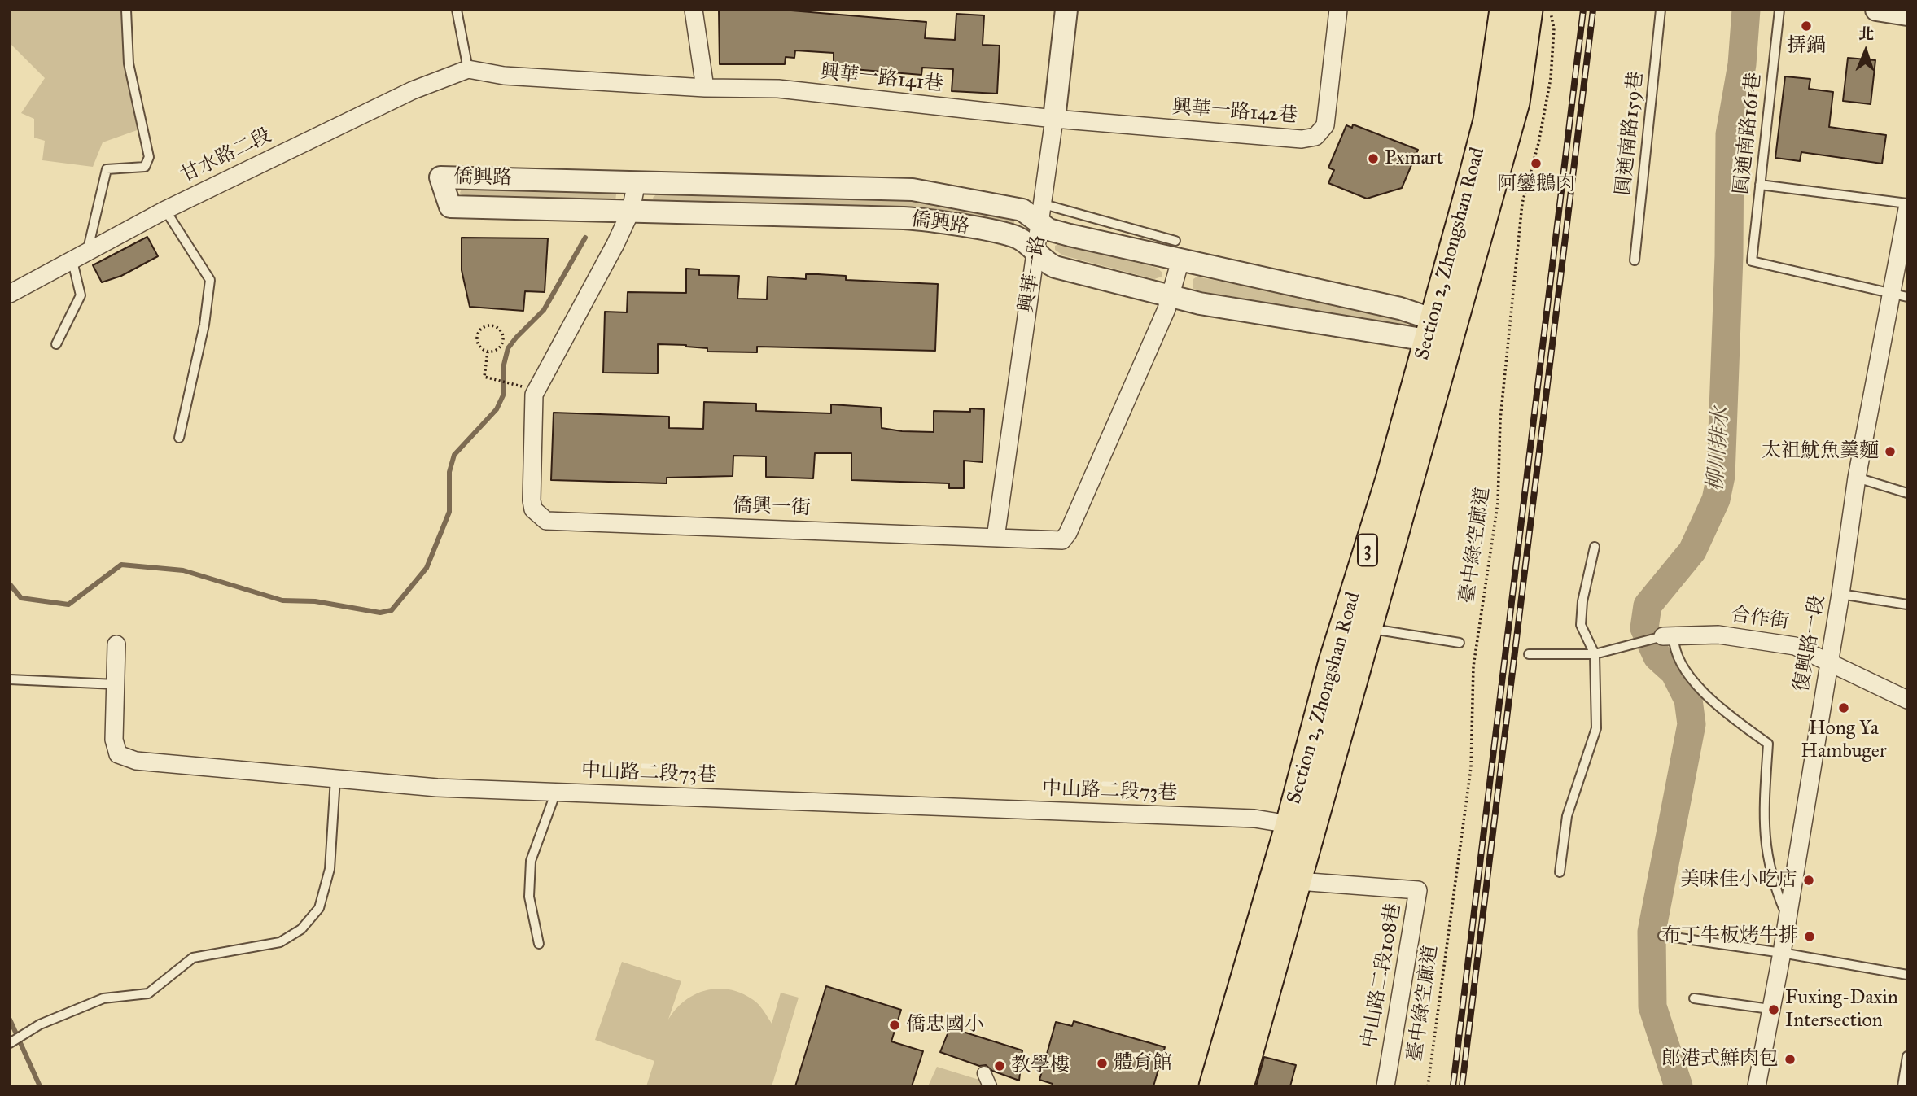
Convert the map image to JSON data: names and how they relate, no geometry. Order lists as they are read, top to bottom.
{
  "streets": {
    "main road": ["Section 2, Zhongshan Road", "3"],
    "street": [
      "興華一路141巷",
      "興華一路142巷",
      "甘水路二段",
      "僑興路",
      "興華一路",
      "僑興一街",
      "合作街",
      "復興路一段",
      "中山路二段73巷",
      "中山路二段108巷"
    ],
    "lane": ["圓通南路159巷", "圓通南路161巷"],
    "path": ["臺中綠空廊道"]
  },
  "crossings": [
    ["興華一路141巷", "興華一路142巷"],
    ["興華一路141巷", "甘水路二段"],
    ["興華一路141巷", "興華一路"],
    ["興華一路142巷", "興華一路"],
    ["圓通南路161巷", "復興路一段"],
    ["僑興路", "Section 2, Zhongshan Road"],
    ["僑興路", "興華一路"],
    ["僑興路", "僑興一街"],
    ["Section 2, Zhongshan Road", "中山路二段73巷"],
    ["Section 2, Zhongshan Road", "中山路二段108巷"],
    ["興華一路", "僑興一街"],
    ["合作街", "復興路一段"]
  ],
  "water": ["柳川排水"],
  "places": [
    "挵鍋",
    "Pxmart",
    "阿鑾鵝肉",
    "太祖魷魚羹麵",
    "Hong Ya Hambuger",
    "美味佳小吃店",
    "布丁牛板烤牛排",
    "Fuxing-Daxin Intersection",
    "僑忠國小",
    "郎港式鮮肉包",
    "體育館",
    "教學樓"
  ],
  "north": "top"
}
